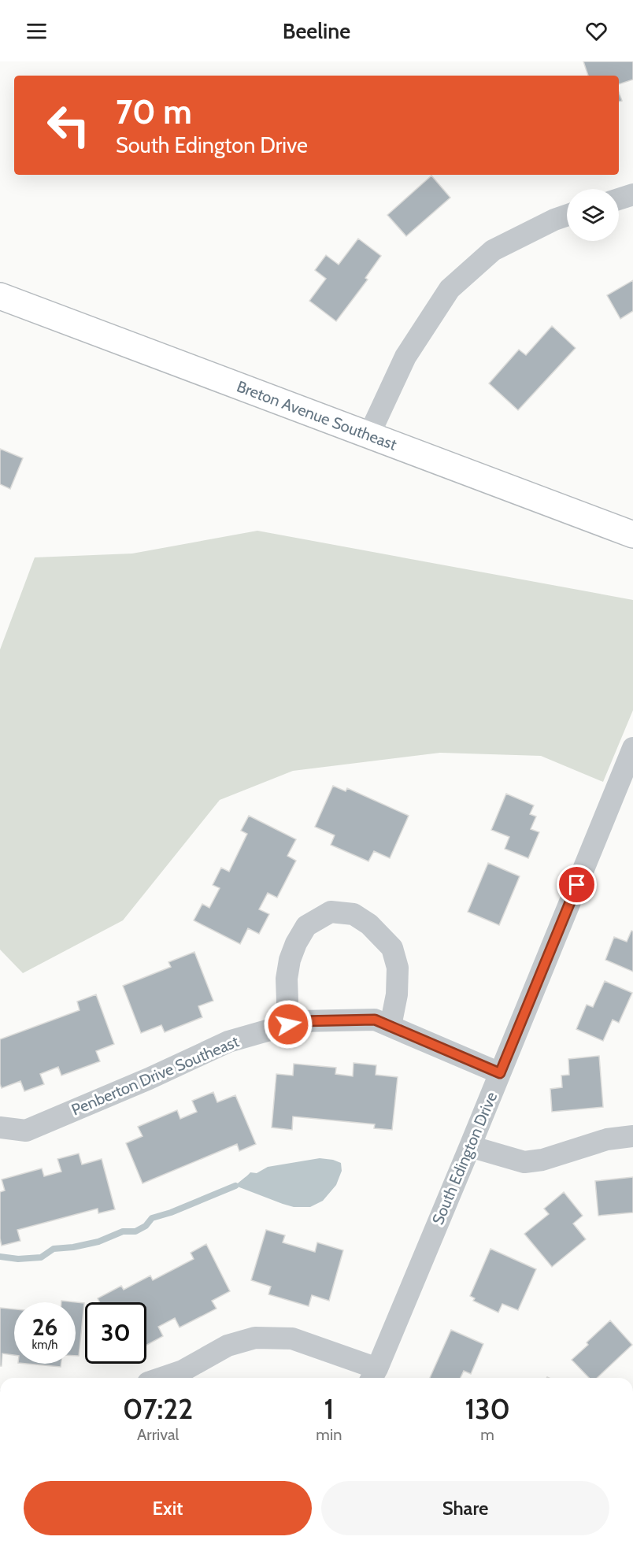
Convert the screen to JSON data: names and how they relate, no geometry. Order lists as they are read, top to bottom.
{
  "streets": {
    "main road": ["Breton Avenue Southeast"],
    "street": ["Penberton Drive Southeast", "South Edington Drive"]
  },
  "crossings": [
    ["Penberton Drive Southeast", "South Edington Drive"]
  ],
  "page": {
    "header": "Beeline",
    "turn": ["70 m", "South Edington Drive"],
    "speed": "26 km/h",
    "limit": "30",
    "eta": [
      "07:22",
      "Arrival",
      "1",
      "min",
      "130",
      "m"
    ],
    "buttons": ["Exit", "Share"]
  }
}
